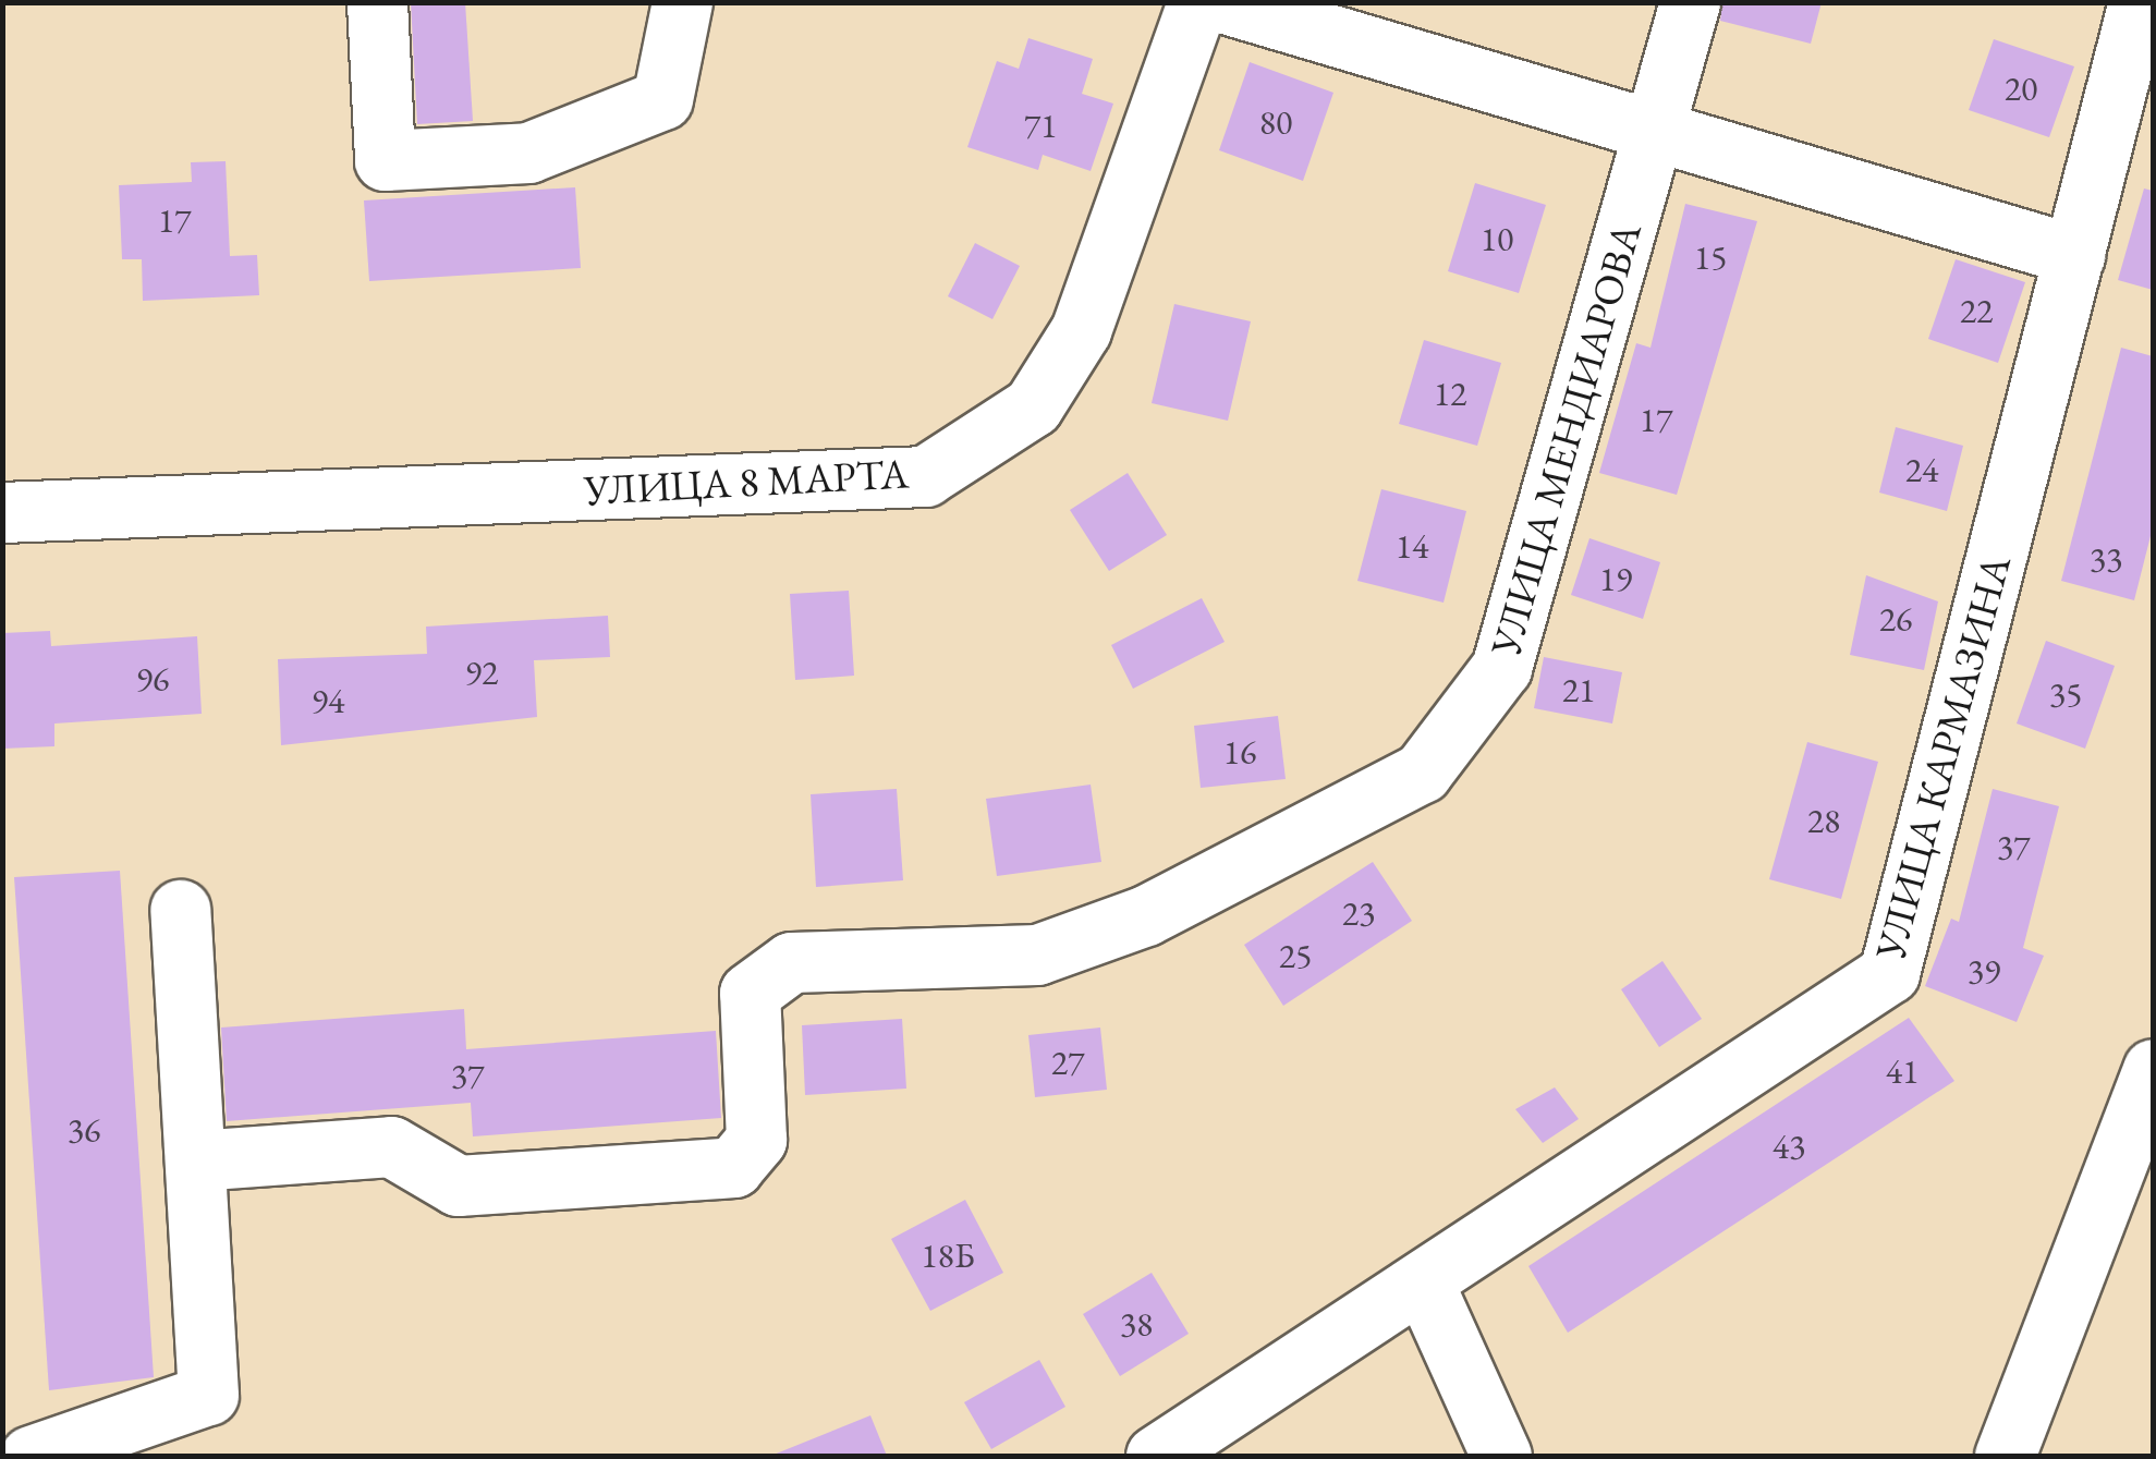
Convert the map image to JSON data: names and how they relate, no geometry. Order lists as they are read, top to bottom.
{
  "streets": {
    "street": ["УЛИЦА МЕНДИАРОВА", "УЛИЦА 8 МАРТА", "УЛИЦА КАРМАЗИНА"]
  },
  "house_numbers": [
    "20",
    "80",
    "71",
    "17",
    "10",
    "15",
    "22",
    "12",
    "17",
    "24",
    "14",
    "33",
    "19",
    "26",
    "92",
    "96",
    "21",
    "35",
    "94",
    "16",
    "28",
    "37",
    "23",
    "25",
    "39",
    "27",
    "41",
    "37",
    "36",
    "43",
    "18Б",
    "38"
  ]
}
